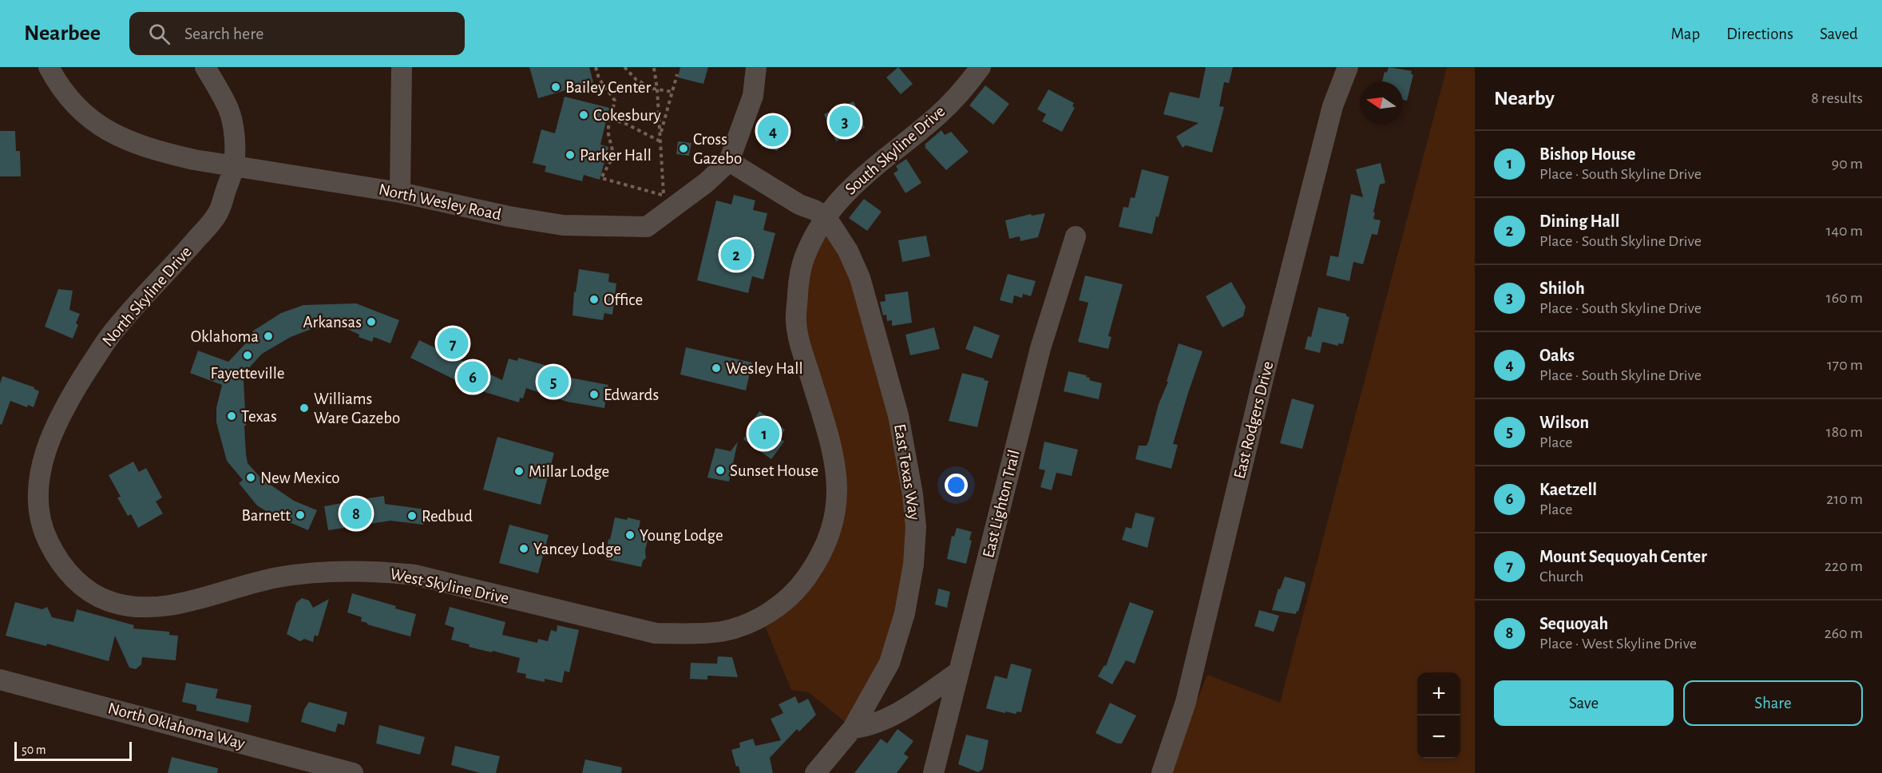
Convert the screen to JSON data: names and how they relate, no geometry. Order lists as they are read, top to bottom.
{
  "streets": {
    "street": [
      "South Skyline Drive",
      "North Wesley Road",
      "North Skyline Drive",
      "East Rodgers Drive",
      "East Texas Way",
      "East Lighton Trail",
      "West Skyline Drive",
      "North Oklahoma Way"
    ]
  },
  "crossings": [
    ["South Skyline Drive", "East Texas Way"],
    ["South Skyline Drive", "West Skyline Drive"],
    ["North Wesley Road", "North Skyline Drive"],
    ["North Skyline Drive", "West Skyline Drive"]
  ],
  "places": [
    "Bailey Center",
    "Cokesbury",
    "Cross Gazebo",
    "Parker Hall",
    "Office",
    "Arkansas",
    "Oklahoma",
    "Fayetteville",
    "Wesley Hall",
    "Edwards",
    "Williams Ware Gazebo",
    "Texas",
    "Sunset House",
    "Millar Lodge",
    "New Mexico",
    "Barnett",
    "Redbud",
    "Young Lodge",
    "Yancey Lodge"
  ],
  "scale_bar": "50 m",
  "north": "left",
  "page": {
    "header": "Nearbee",
    "search": "Search here",
    "nav": ["Map", "Directions", "Saved"],
    "heading": ["Nearby", "8 results"],
    "pins": [
      "3",
      "4",
      "2",
      "7",
      "6",
      "5",
      "1",
      "8"
    ],
    "list": [
      {
        "mark": "1",
        "name": "Bishop House",
        "note": "Place · South Skyline Drive",
        "value": "90 m"
      },
      {
        "mark": "2",
        "name": "Dining Hall",
        "note": "Place · South Skyline Drive",
        "value": "140 m"
      },
      {
        "mark": "3",
        "name": "Shiloh",
        "note": "Place · South Skyline Drive",
        "value": "160 m"
      },
      {
        "mark": "4",
        "name": "Oaks",
        "note": "Place · South Skyline Drive",
        "value": "170 m"
      },
      {
        "mark": "5",
        "name": "Wilson",
        "note": "Place",
        "value": "180 m"
      },
      {
        "mark": "6",
        "name": "Kaetzell",
        "note": "Place",
        "value": "210 m"
      },
      {
        "mark": "7",
        "name": "Mount Sequoyah Center",
        "note": "Church",
        "value": "220 m"
      },
      {
        "mark": "8",
        "name": "Sequoyah",
        "note": "Place · West Skyline Drive",
        "value": "260 m"
      }
    ],
    "buttons": ["Save", "Share"],
    "map_buttons": ["+", "−"],
    "scale": "50 m"
  }
}
